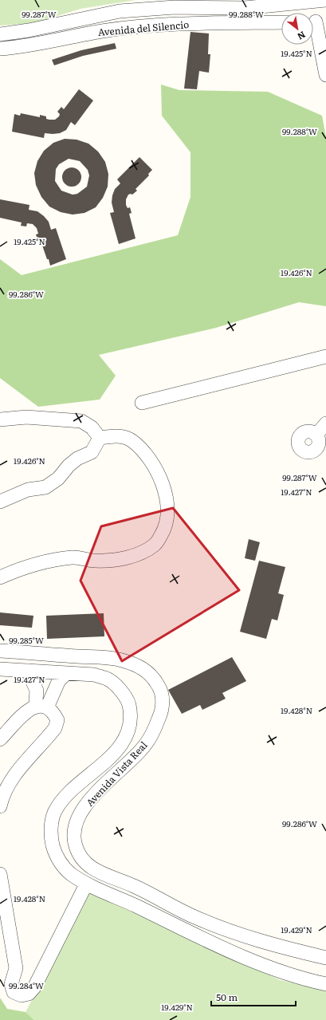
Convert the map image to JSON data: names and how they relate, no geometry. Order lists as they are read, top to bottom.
{
  "streets": {
    "street": ["Avenida del Silencio", "Avenida Vista Real"]
  },
  "scale_bar": "50 m",
  "north": "bottom right",
  "coordinates": [
    "99.287°W",
    "99.288°W",
    "19.425°N",
    "19.426°N",
    "99.286°W",
    "19.427°N",
    "99.285°W",
    "19.428°N",
    "19.429°N",
    "99.284°W"
  ]
}
